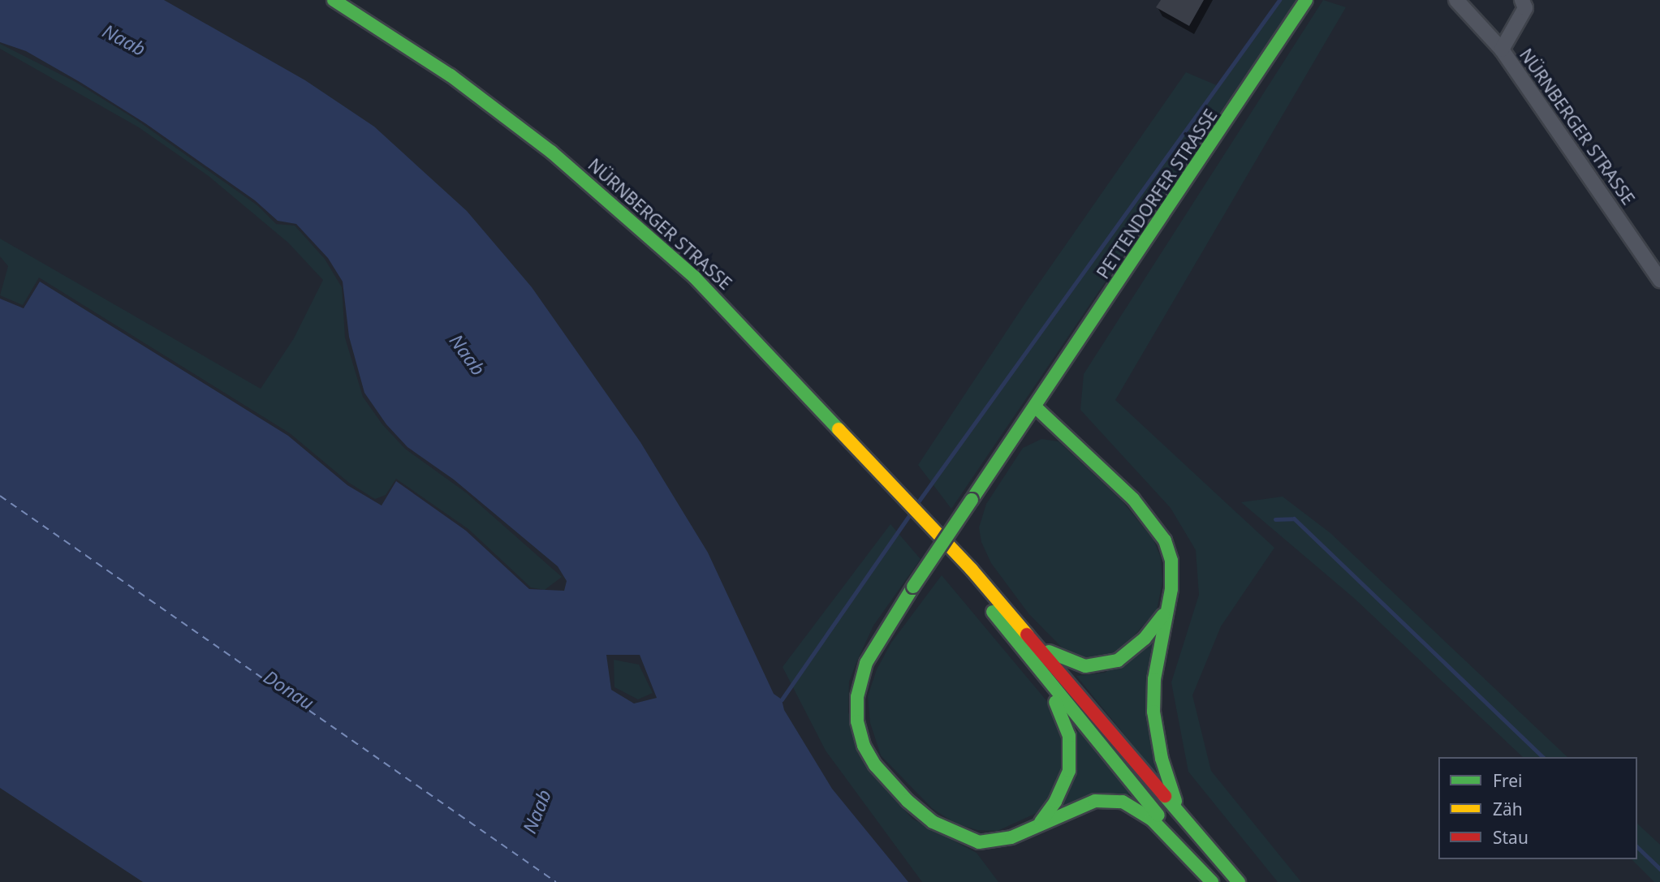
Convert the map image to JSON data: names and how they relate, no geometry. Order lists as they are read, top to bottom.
{
  "streets": {
    "main road": ["NÜRNBERGER STRASSE", "PETTENDORFER STRASSE"]
  },
  "water": ["Naab", "Donau"],
  "legend": ["Frei", "Zäh", "Stau"]
}
